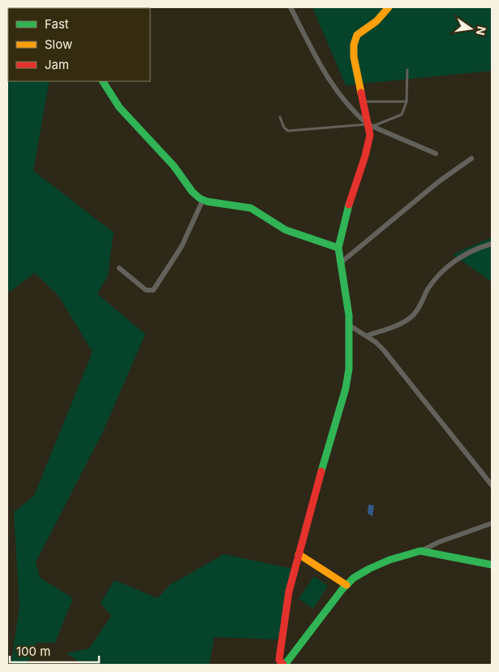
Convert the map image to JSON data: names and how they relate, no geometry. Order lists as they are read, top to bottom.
{
  "legend": ["Fast", "Slow", "Jam"],
  "scale_bar": "100 m",
  "north": "right"
}
